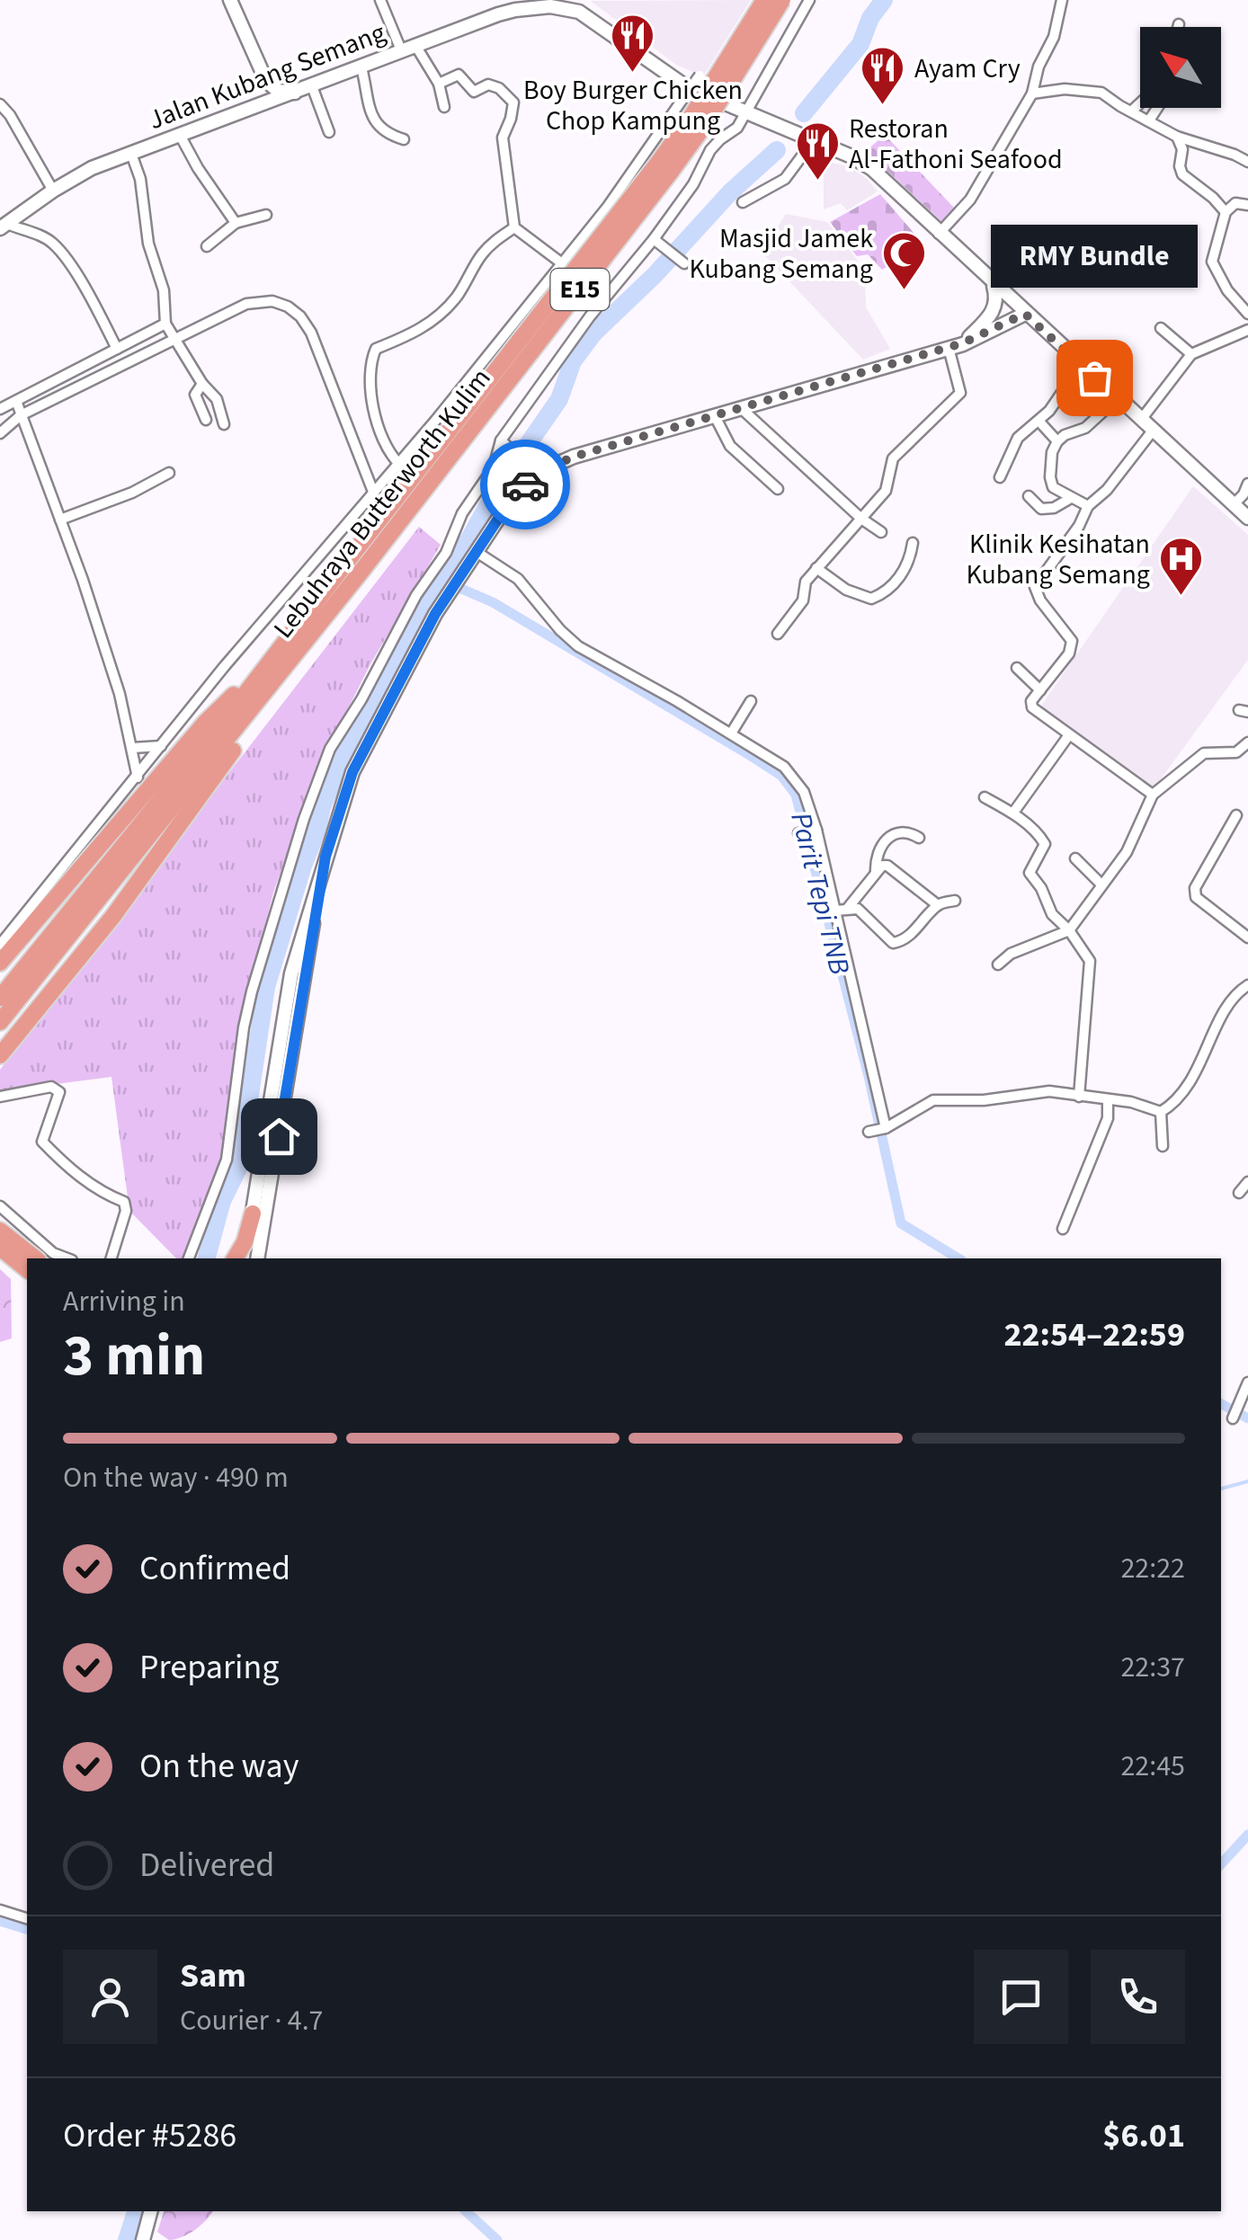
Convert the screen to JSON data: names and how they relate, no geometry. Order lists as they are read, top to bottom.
{
  "streets": {
    "highway": ["E15", "Lebuhraya Butterworth Kulim"],
    "main road": ["Jalan Kubang Semang"]
  },
  "water": ["Parit Tepi TNB"],
  "places": {
    "restaurant": ["Boy Burger Chicken Chop Kampung", "Ayam Cry", "Restoran Al-Fathoni Seafood"],
    "mosque": ["Masjid Jamek Kubang Semang"],
    "other": ["RMY Bundle"],
    "hospital": ["Klinik Kesihatan Kubang Semang"]
  },
  "north": "top left",
  "page": {
    "bubble": "RMY Bundle",
    "heading": ["3 min", "Arriving in", "22:54–22:59"],
    "panel": [
      "Sam",
      "Courier · 4.7",
      "Order #5286",
      "$6.01"
    ],
    "bar": "On the way · 490 m",
    "list": [
      ["Confirmed", "22:22"],
      ["Preparing", "22:37"],
      ["On the way", "22:45"],
      "Delivered"
    ]
  }
}
